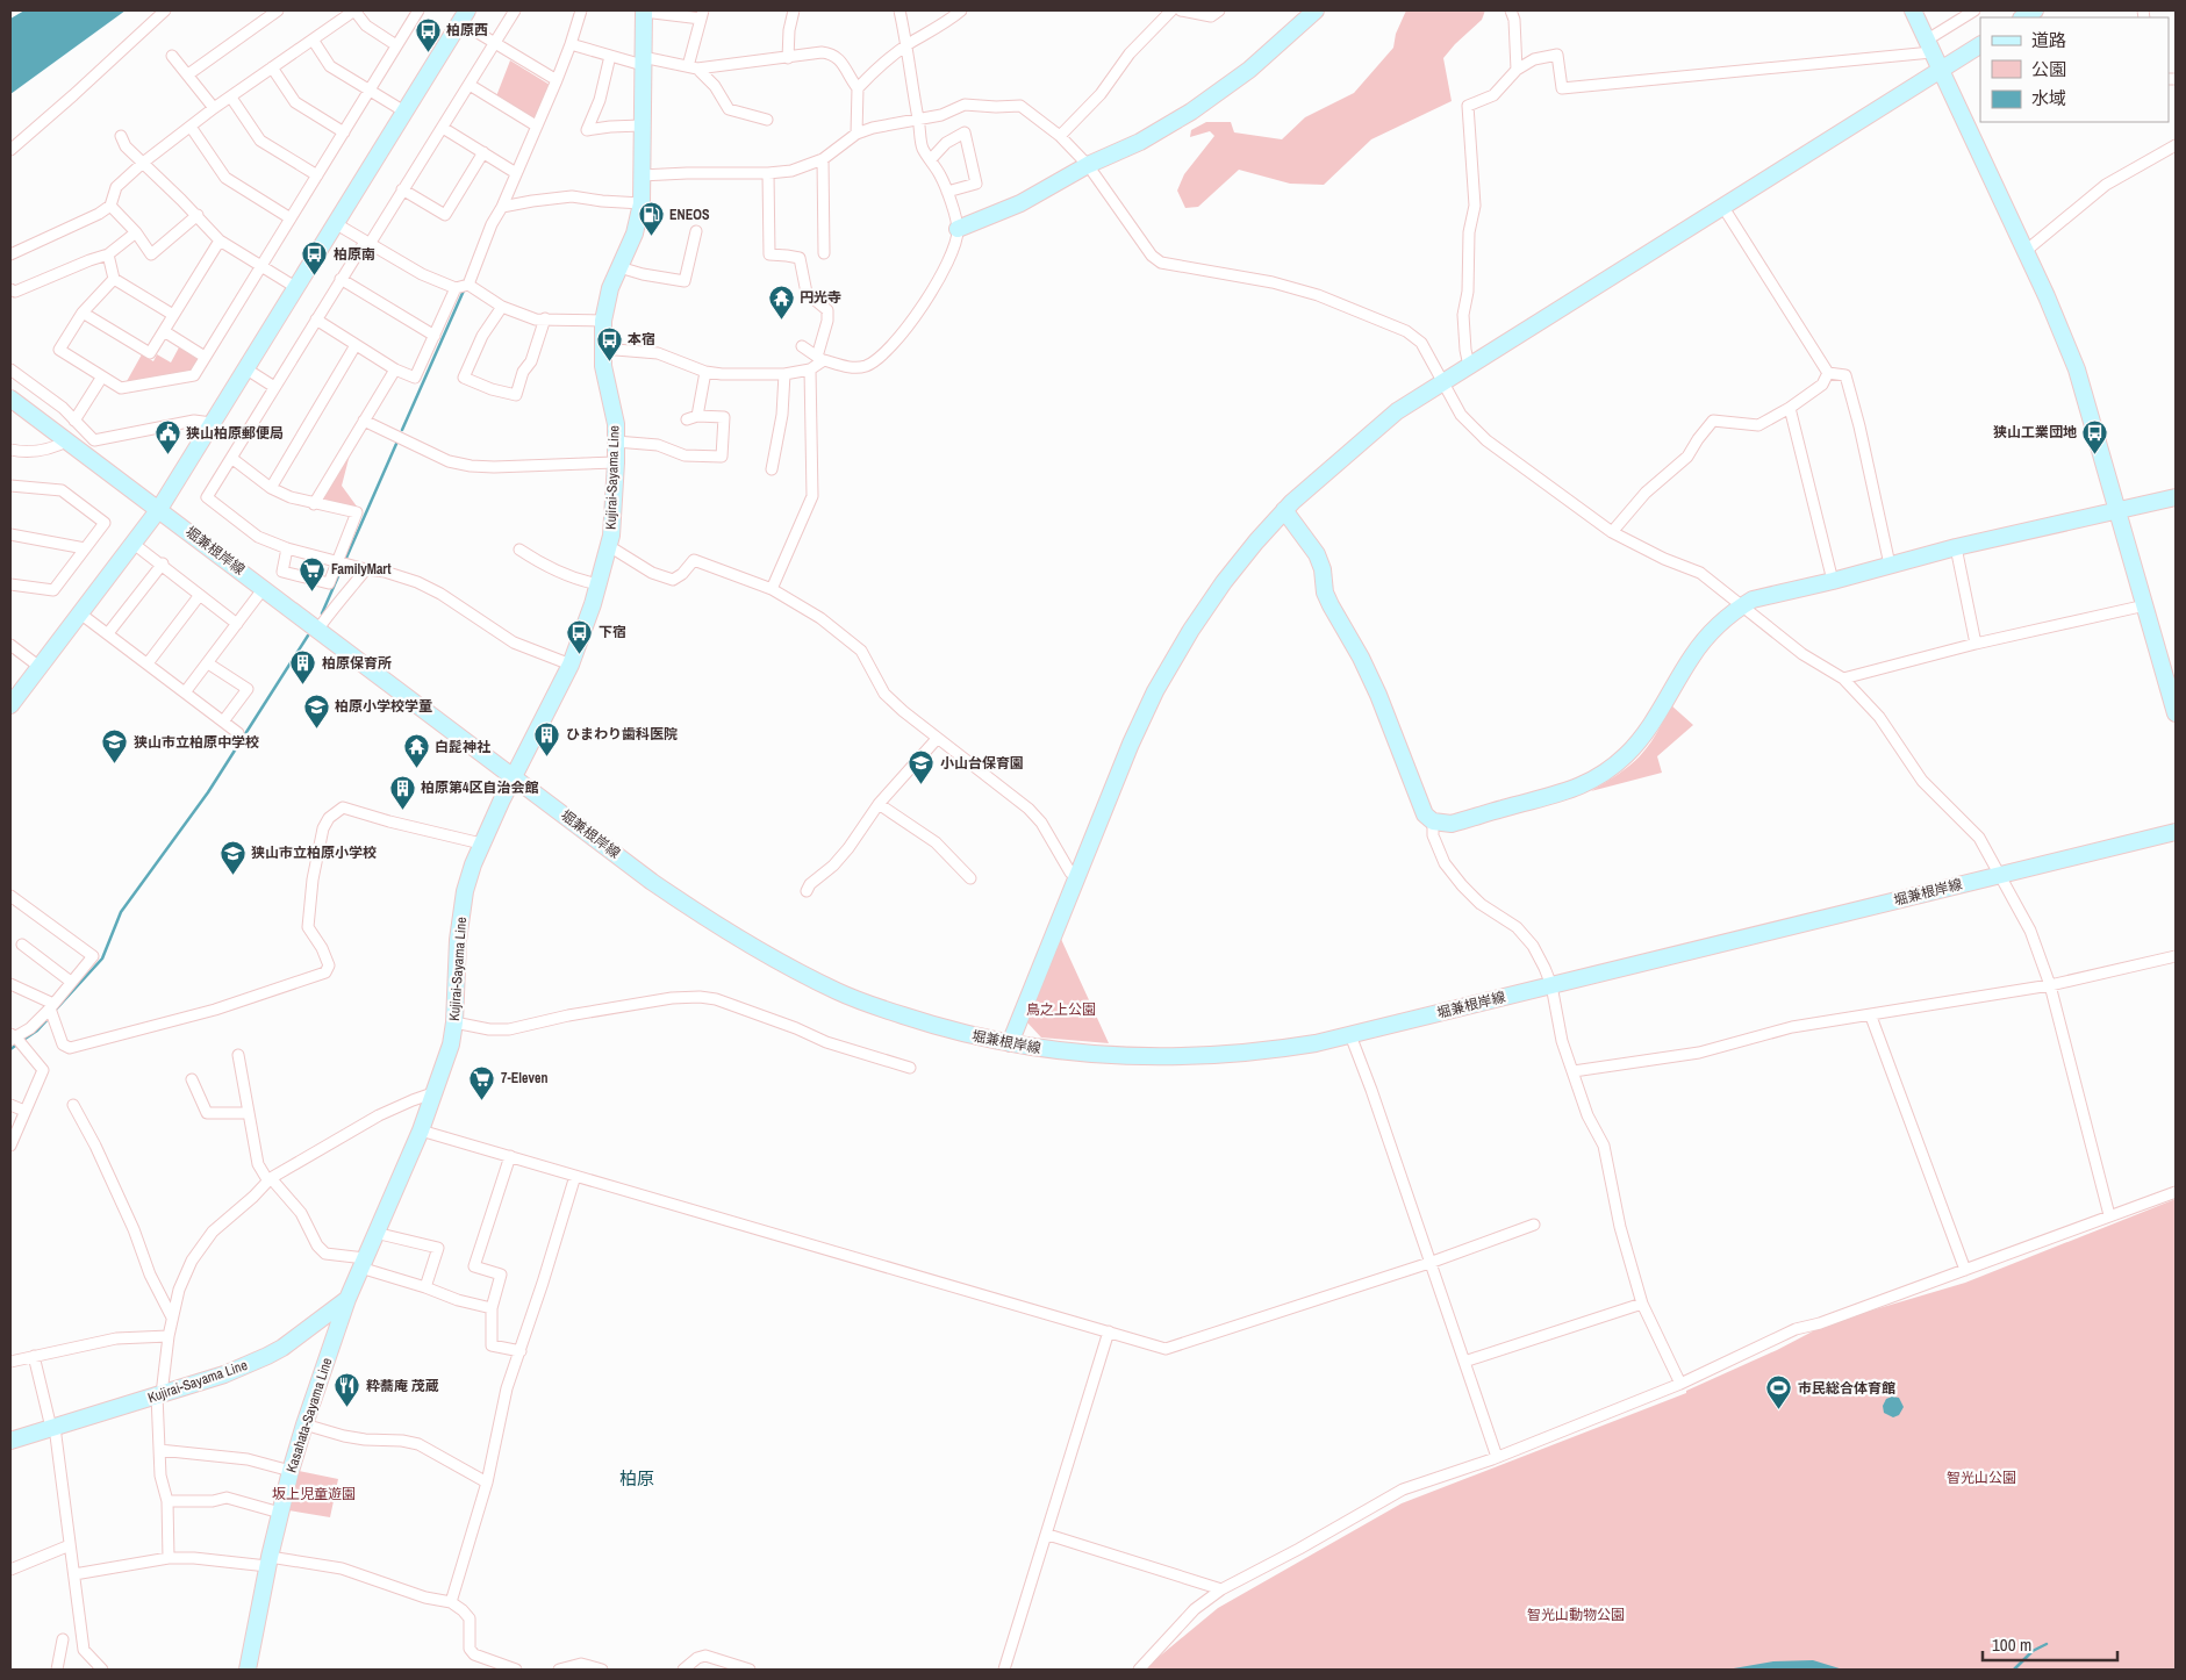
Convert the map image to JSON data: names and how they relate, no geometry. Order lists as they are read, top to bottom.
{
  "streets": {
    "street": ["Kujirai-Sayama Line", "堀兼根岸線", "Kasahata-Sayama Line"]
  },
  "crossings": [
    ["Kujirai-Sayama Line", "堀兼根岸線"],
    ["Kujirai-Sayama Line", "Kasahata-Sayama Line"]
  ],
  "districts": ["柏原"],
  "parks": [
    "鳥之上公園",
    "智光山公園",
    "坂上児童遊園",
    "智光山動物公園"
  ],
  "places": {
    "bus stop": [
      "柏原西",
      "柏原南",
      "本宿",
      "狭山工業団地",
      "下宿"
    ],
    "fuel station": ["ENEOS"],
    "temple": ["円光寺", "白髭神社"],
    "public building": ["狭山柏原郵便局"],
    "supermarket": ["FamilyMart", "7-Eleven"],
    "building": ["柏原保育所", "ひまわり歯科医院", "柏原第4区自治会館"],
    "school or university": [
      "柏原小学校学童",
      "狭山市立柏原中学校",
      "小山台保育園",
      "狭山市立柏原小学校"
    ],
    "restaurant": ["粋蕎庵 茂蔵"],
    "sports": ["市民総合体育館"]
  },
  "legend": ["道路", "公園", "水域"],
  "scale_bar": "100 m"
}
